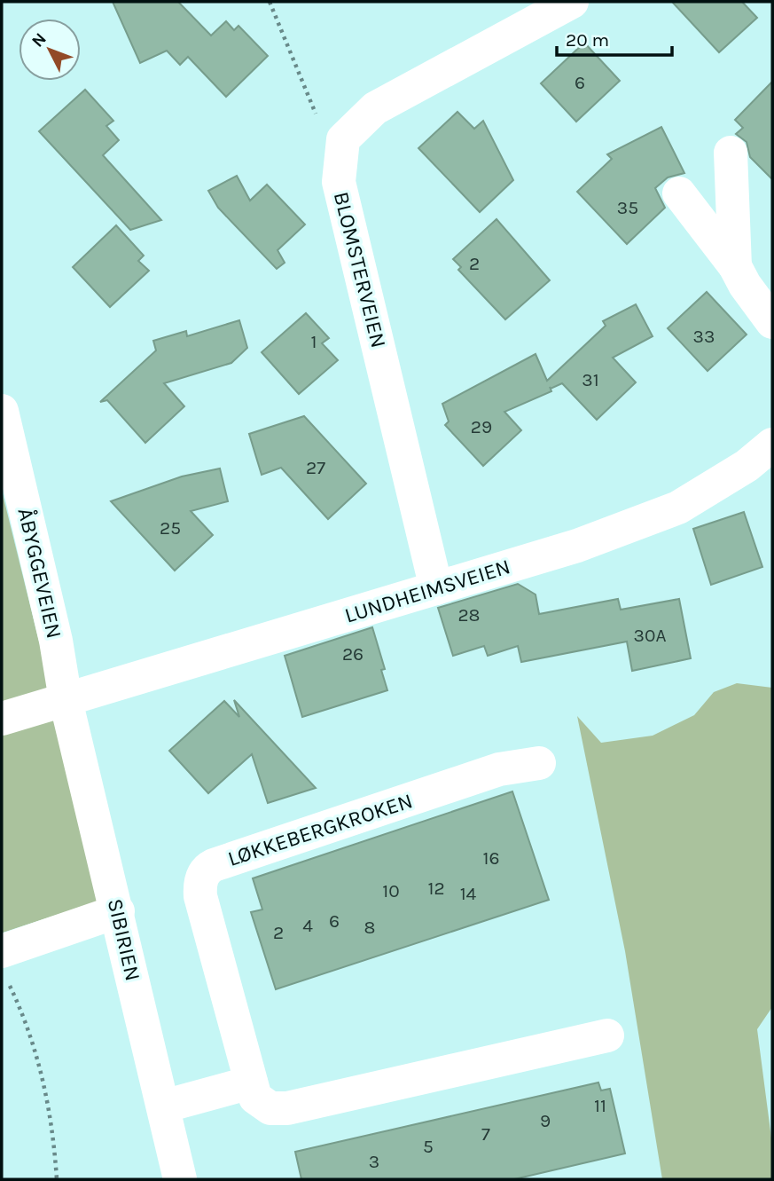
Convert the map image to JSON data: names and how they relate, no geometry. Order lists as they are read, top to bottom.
{
  "streets": {
    "street": [
      "BLOMSTERVEIEN",
      "ÅBYGGEVEIEN",
      "LUNDHEIMSVEIEN",
      "LØKKEBERGKROKEN",
      "SIBIRIEN"
    ]
  },
  "crossings": [
    ["BLOMSTERVEIEN", "LUNDHEIMSVEIEN"],
    ["ÅBYGGEVEIEN", "LUNDHEIMSVEIEN"],
    ["ÅBYGGEVEIEN", "SIBIRIEN"],
    ["LUNDHEIMSVEIEN", "SIBIRIEN"]
  ],
  "house_numbers": [
    "6",
    "35",
    "2",
    "33",
    "1",
    "31",
    "29",
    "27",
    "25",
    "28",
    "30A",
    "26",
    "16",
    "12",
    "10",
    "14",
    "6",
    "4",
    "8",
    "2",
    "11",
    "9",
    "7",
    "5",
    "3"
  ],
  "scale_bar": "20 m",
  "north": "top left"
}
